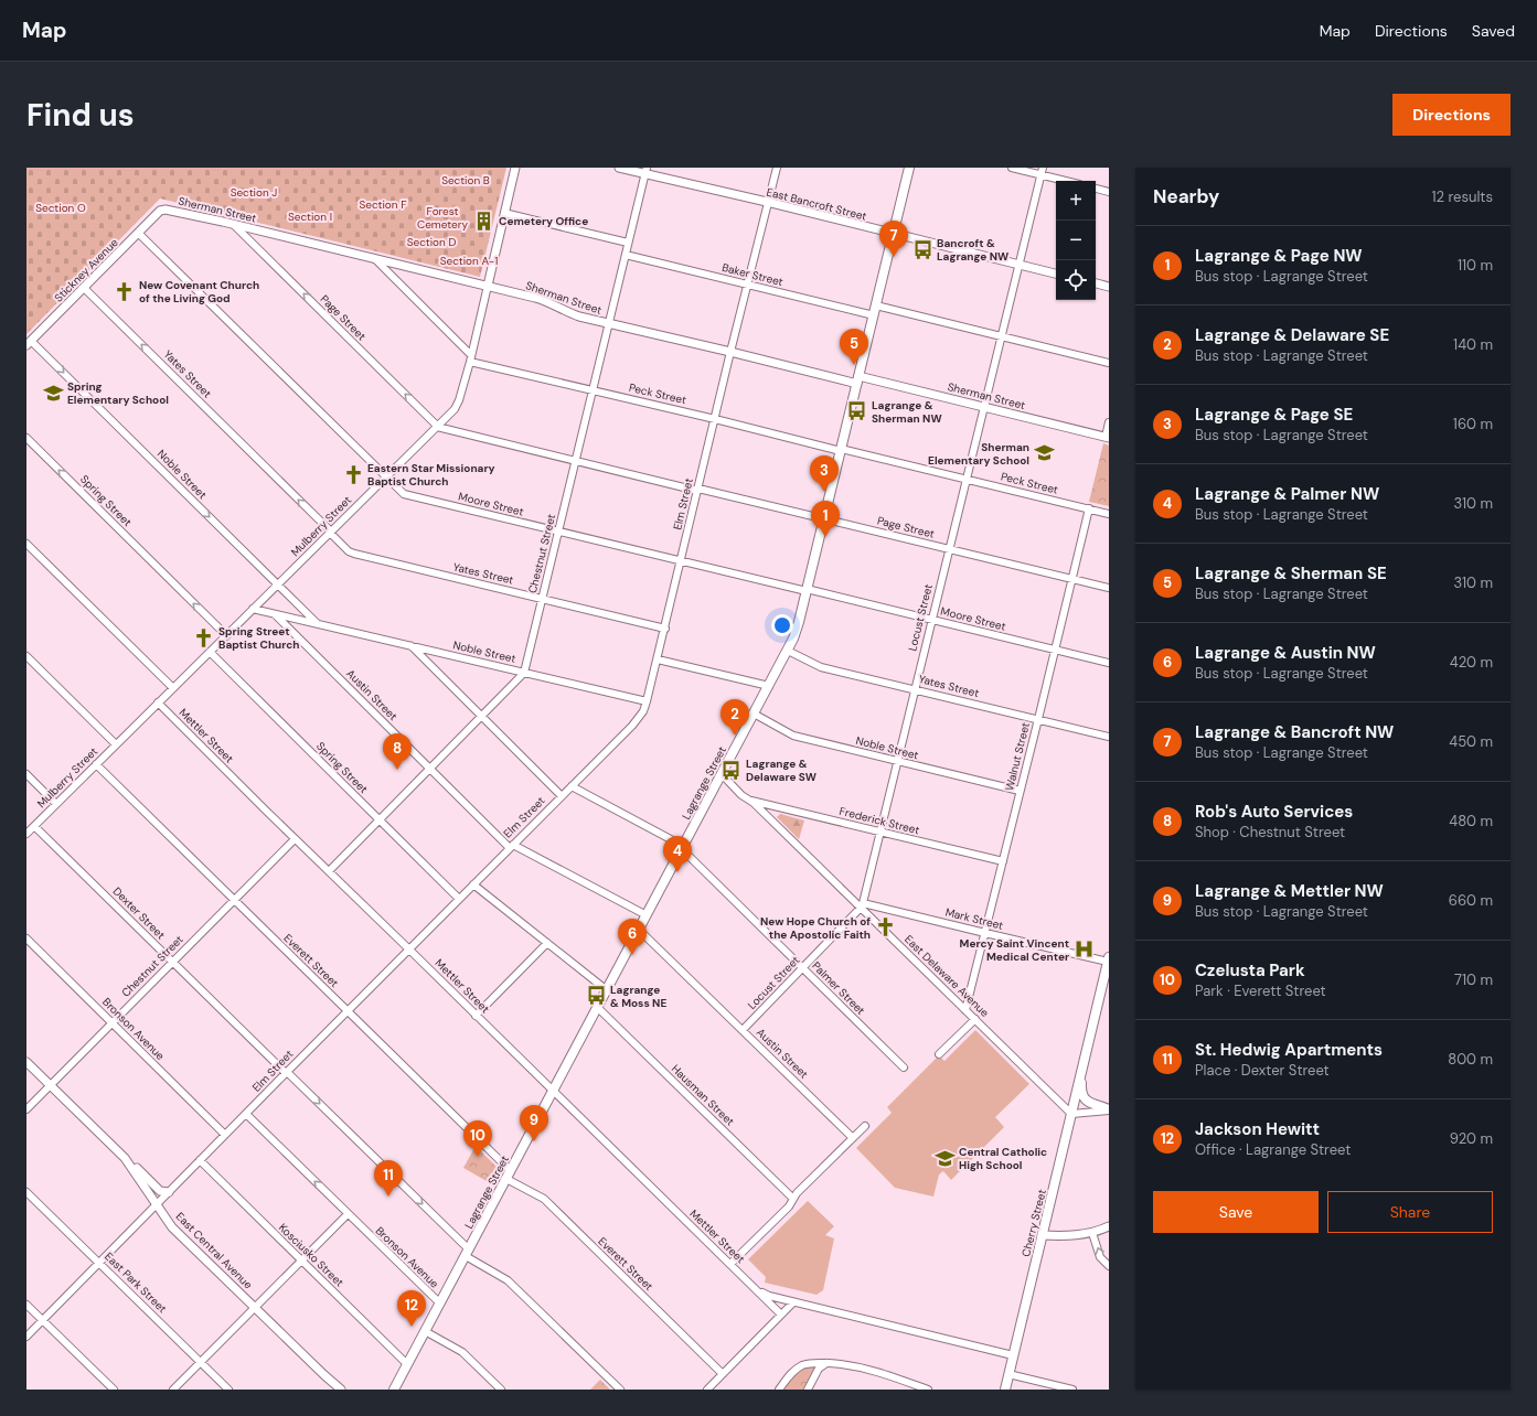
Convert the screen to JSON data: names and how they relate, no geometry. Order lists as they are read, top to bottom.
{
  "streets": {
    "main road": ["Lagrange Street", "Cherry Street"],
    "street": [
      "East Bancroft Street",
      "Sherman Street",
      "Stickney Avenue",
      "Baker Street",
      "Page Street",
      "Yates Street",
      "Peck Street",
      "Noble Street",
      "Spring Street",
      "Moore Street",
      "Elm Street",
      "Mulberry Street",
      "Chestnut Street",
      "Locust Street",
      "Austin Street",
      "Mettler Street",
      "Walnut Street",
      "Frederick Street",
      "Dexter Street",
      "Mark Street",
      "Everett Street",
      "East Delaware Avenue",
      "Palmer Street",
      "Bronson Avenue",
      "Hausman Street",
      "East Central Avenue",
      "Kosciusko Street",
      "East Park Street"
    ]
  },
  "crossings": [
    ["East Bancroft Street", "Elm Street"],
    ["East Bancroft Street", "Chestnut Street"],
    ["East Bancroft Street", "Locust Street"],
    ["East Bancroft Street", "Lagrange Street"],
    ["Sherman Street", "Stickney Avenue"],
    ["Sherman Street", "Page Street"],
    ["Sherman Street", "Elm Street"],
    ["Sherman Street", "Mulberry Street"],
    ["Sherman Street", "Chestnut Street"],
    ["Sherman Street", "Locust Street"],
    ["Sherman Street", "Lagrange Street"],
    ["Stickney Avenue", "Yates Street"],
    ["Stickney Avenue", "Noble Street"],
    ["Stickney Avenue", "Moore Street"],
    ["Baker Street", "Elm Street"],
    ["Baker Street", "Chestnut Street"],
    ["Baker Street", "Lagrange Street"],
    ["Page Street", "Elm Street"],
    ["Page Street", "Mulberry Street"],
    ["Page Street", "Chestnut Street"],
    ["Page Street", "Locust Street"],
    ["Page Street", "Walnut Street"],
    ["Page Street", "Lagrange Street"],
    ["Yates Street", "Elm Street"],
    ["Yates Street", "Mulberry Street"],
    ["Yates Street", "Chestnut Street"],
    ["Yates Street", "Locust Street"],
    ["Yates Street", "Walnut Street"],
    ["Yates Street", "Lagrange Street"],
    ["Peck Street", "Elm Street"],
    ["Peck Street", "Mulberry Street"],
    ["Peck Street", "Chestnut Street"],
    ["Peck Street", "Locust Street"],
    ["Peck Street", "Walnut Street"],
    ["Peck Street", "Lagrange Street"],
    ["Noble Street", "Elm Street"],
    ["Noble Street", "Mulberry Street"],
    ["Noble Street", "Chestnut Street"],
    ["Noble Street", "Locust Street"],
    ["Noble Street", "Austin Street"],
    ["Noble Street", "Walnut Street"],
    ["Noble Street", "Lagrange Street"],
    ["Spring Street", "Elm Street"],
    ["Spring Street", "Mulberry Street"],
    ["Moore Street", "Elm Street"],
    ["Moore Street", "Mulberry Street"],
    ["Moore Street", "Chestnut Street"],
    ["Moore Street", "Locust Street"],
    ["Moore Street", "Walnut Street"],
    ["Moore Street", "Lagrange Street"],
    ["Elm Street", "Austin Street"],
    ["Elm Street", "Mettler Street"],
    ["Elm Street", "Dexter Street"],
    ["Elm Street", "Everett Street"],
    ["Elm Street", "Palmer Street"],
    ["Elm Street", "Bronson Avenue"],
    ["Elm Street", "East Central Avenue"],
    ["Elm Street", "Kosciusko Street"],
    ["Elm Street", "East Park Street"],
    ["Mulberry Street", "Mettler Street"],
    ["Mulberry Street", "Dexter Street"],
    ["Mulberry Street", "Everett Street"],
    ["Chestnut Street", "Mettler Street"],
    ["Chestnut Street", "Dexter Street"],
    ["Chestnut Street", "Everett Street"],
    ["Chestnut Street", "Bronson Avenue"],
    ["Chestnut Street", "East Central Avenue"],
    ["Locust Street", "Austin Street"],
    ["Locust Street", "Frederick Street"],
    ["Locust Street", "Mark Street"],
    ["Locust Street", "East Delaware Avenue"],
    ["Locust Street", "Palmer Street"],
    ["Austin Street", "Lagrange Street"],
    ["Mettler Street", "Lagrange Street"],
    ["Mettler Street", "Cherry Street"],
    ["Walnut Street", "Frederick Street"],
    ["Walnut Street", "Mark Street"],
    ["Walnut Street", "East Delaware Avenue"],
    ["Lagrange Street", "Dexter Street"],
    ["Lagrange Street", "Everett Street"],
    ["Lagrange Street", "East Delaware Avenue"],
    ["Lagrange Street", "Palmer Street"],
    ["Lagrange Street", "Bronson Avenue"],
    ["Lagrange Street", "Hausman Street"],
    ["Lagrange Street", "Kosciusko Street"],
    ["Frederick Street", "East Delaware Avenue"],
    ["Mark Street", "East Delaware Avenue"],
    ["Mark Street", "Cherry Street"],
    ["East Delaware Avenue", "Cherry Street"]
  ],
  "one_way": ["Spring Street"],
  "parks": [
    "Section B",
    "Section J",
    "Section F",
    "Section O",
    "Forest Cemetery",
    "Section I",
    "Section D",
    "Section A-1"
  ],
  "places": {
    "building": ["Cemetery Office"],
    "bus stop": [
      "Bancroft & Lagrange NW",
      "Lagrange & Sherman NW",
      "Lagrange & Delaware SW",
      "Lagrange & Moss NE"
    ],
    "church": [
      "New Covenant Church of the Living God",
      "Eastern Star Missionary Baptist Church",
      "Spring Street Baptist Church",
      "New Hope Church of the Apostolic Faith"
    ],
    "school or university": ["Spring Elementary School", "Sherman Elementary School", "Central Catholic High School"],
    "hospital": ["Mercy Saint Vincent Medical Center"]
  },
  "page": {
    "header": "Map",
    "nav": ["Map", "Directions", "Saved"],
    "buttons": [
      "Directions",
      ["Save", "Share"]
    ],
    "title": "Find us",
    "heading": ["Nearby", "12 results"],
    "map_buttons": ["+", "−"],
    "pins": [
      "7",
      "5",
      "3",
      "1",
      "2",
      "8",
      "4",
      "6",
      "9",
      "10",
      "11",
      "12"
    ],
    "list": [
      {
        "mark": "1",
        "name": "Lagrange & Page NW",
        "note": "Bus stop · Lagrange Street",
        "value": "110 m"
      },
      {
        "mark": "2",
        "name": "Lagrange & Delaware SE",
        "note": "Bus stop · Lagrange Street",
        "value": "140 m"
      },
      {
        "mark": "3",
        "name": "Lagrange & Page SE",
        "note": "Bus stop · Lagrange Street",
        "value": "160 m"
      },
      {
        "mark": "4",
        "name": "Lagrange & Palmer NW",
        "note": "Bus stop · Lagrange Street",
        "value": "310 m"
      },
      {
        "mark": "5",
        "name": "Lagrange & Sherman SE",
        "note": "Bus stop · Lagrange Street",
        "value": "310 m"
      },
      {
        "mark": "6",
        "name": "Lagrange & Austin NW",
        "note": "Bus stop · Lagrange Street",
        "value": "420 m"
      },
      {
        "mark": "7",
        "name": "Lagrange & Bancroft NW",
        "note": "Bus stop · Lagrange Street",
        "value": "450 m"
      },
      {
        "mark": "8",
        "name": "Rob's Auto Services",
        "note": "Shop · Chestnut Street",
        "value": "480 m"
      },
      {
        "mark": "9",
        "name": "Lagrange & Mettler NW",
        "note": "Bus stop · Lagrange Street",
        "value": "660 m"
      },
      {
        "mark": "10",
        "name": "Czelusta Park",
        "note": "Park · Everett Street",
        "value": "710 m"
      },
      {
        "mark": "11",
        "name": "St. Hedwig Apartments",
        "note": "Place · Dexter Street",
        "value": "800 m"
      },
      {
        "mark": "12",
        "name": "Jackson Hewitt",
        "note": "Office · Lagrange Street",
        "value": "920 m"
      }
    ]
  }
}
